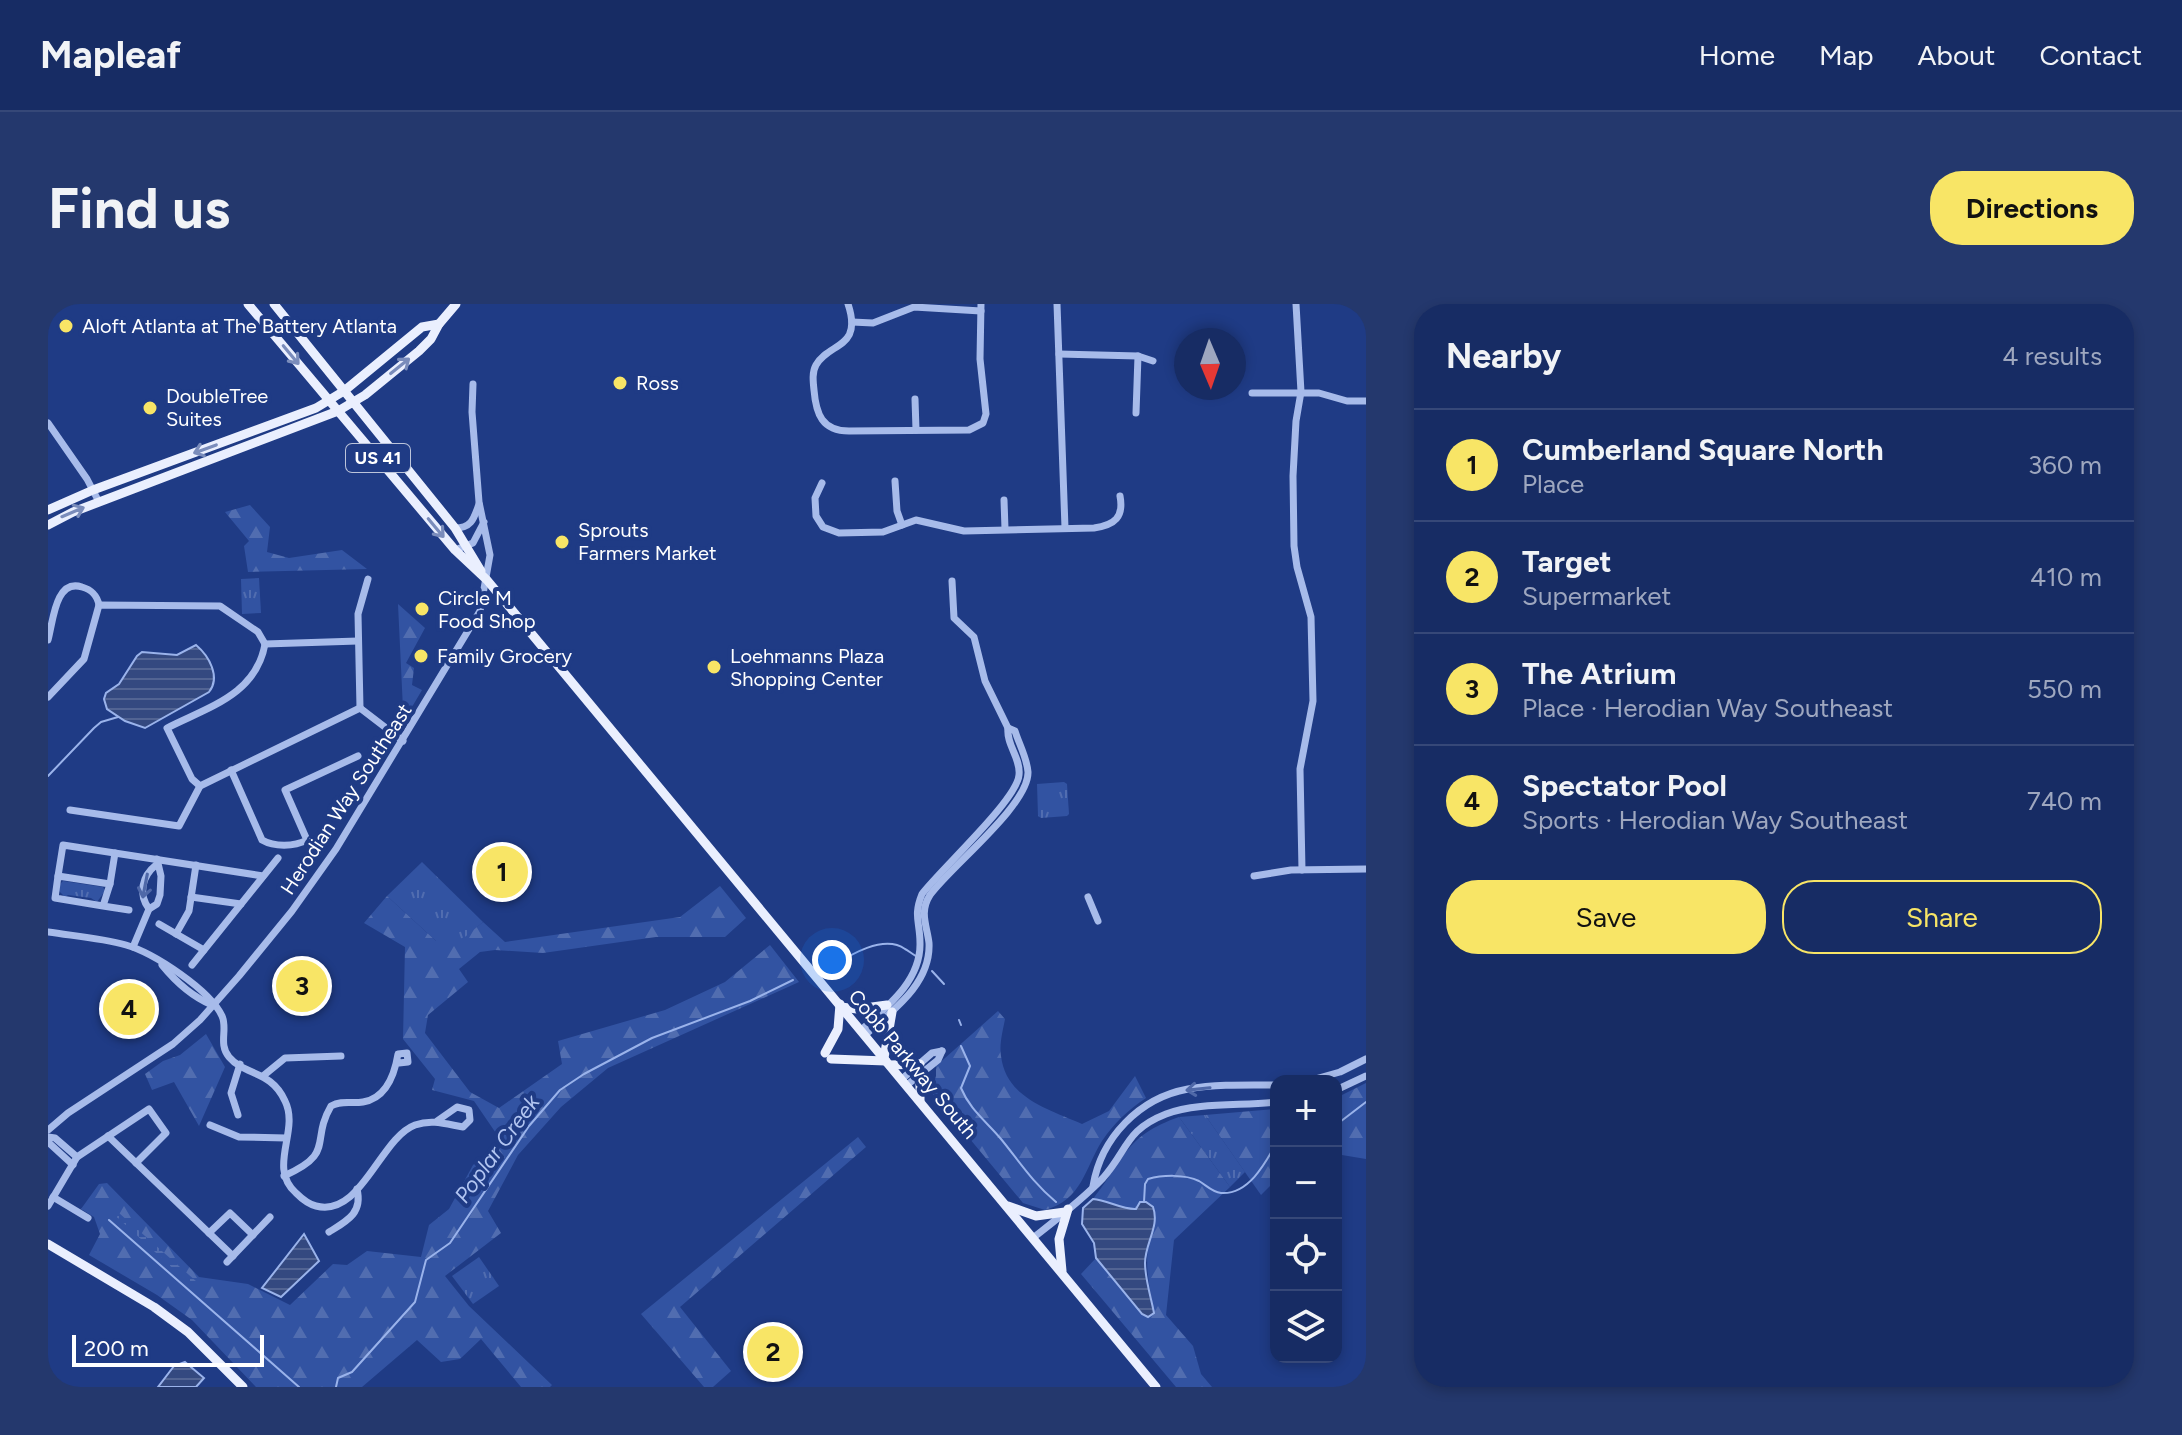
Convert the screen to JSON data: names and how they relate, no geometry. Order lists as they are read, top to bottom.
{
  "streets": {
    "main road": ["US 41", "Cobb Parkway South"],
    "street": ["Herodian Way Southeast"]
  },
  "crossings": [
    ["Herodian Way Southeast", "Cobb Parkway South"]
  ],
  "water": ["Poplar Creek"],
  "places": [
    "Aloft Atlanta at The Battery Atlanta",
    "Ross",
    "DoubleTree Suites",
    "Sprouts Farmers Market",
    "Circle M Food Shop",
    "Family Grocery",
    "Loehmanns Plaza Shopping Center"
  ],
  "scale_bar": "200 m",
  "north": "bottom",
  "page": {
    "header": "Mapleaf",
    "nav": [
      "Home",
      "Map",
      "About",
      "Contact"
    ],
    "buttons": [
      "Directions",
      ["Save", "Share"]
    ],
    "title": "Find us",
    "heading": ["Nearby", "4 results"],
    "list": [
      {
        "mark": "1",
        "name": "Cumberland Square North",
        "note": "Place",
        "value": "360 m"
      },
      {
        "mark": "2",
        "name": "Target",
        "note": "Supermarket",
        "value": "410 m"
      },
      {
        "mark": "3",
        "name": "The Atrium",
        "note": "Place · Herodian Way Southeast",
        "value": "550 m"
      },
      {
        "mark": "4",
        "name": "Spectator Pool",
        "note": "Sports · Herodian Way Southeast",
        "value": "740 m"
      }
    ],
    "pins": [
      "1",
      "3",
      "4",
      "2"
    ],
    "map_buttons": ["+", "−"],
    "scale": "200 m"
  }
}
